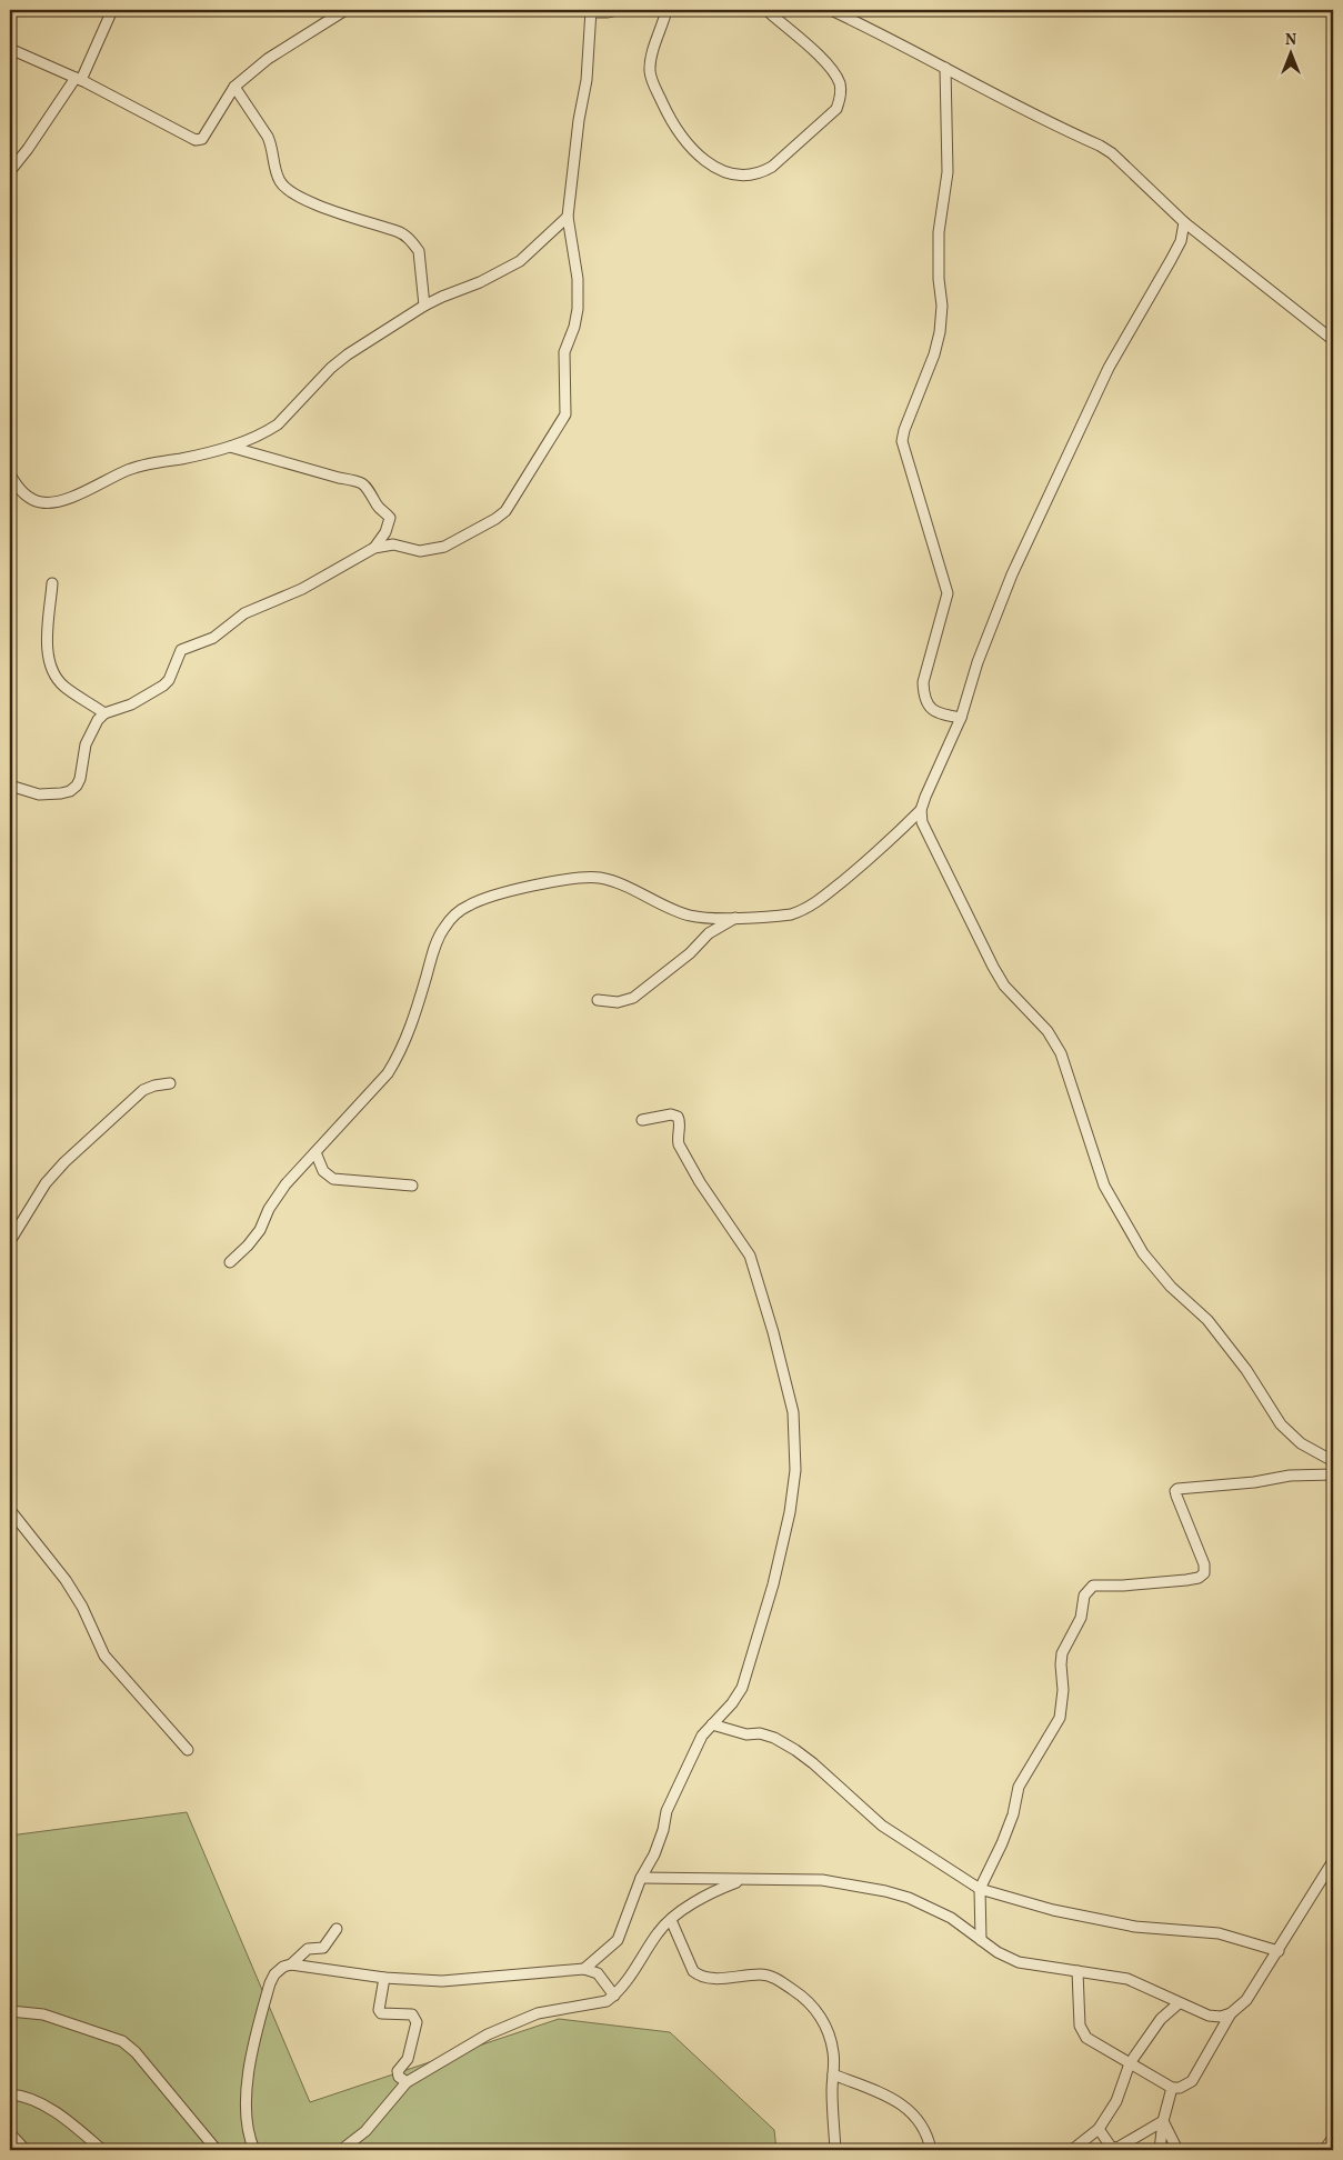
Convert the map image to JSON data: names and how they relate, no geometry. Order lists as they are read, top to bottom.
{
  "north": "top"
}
